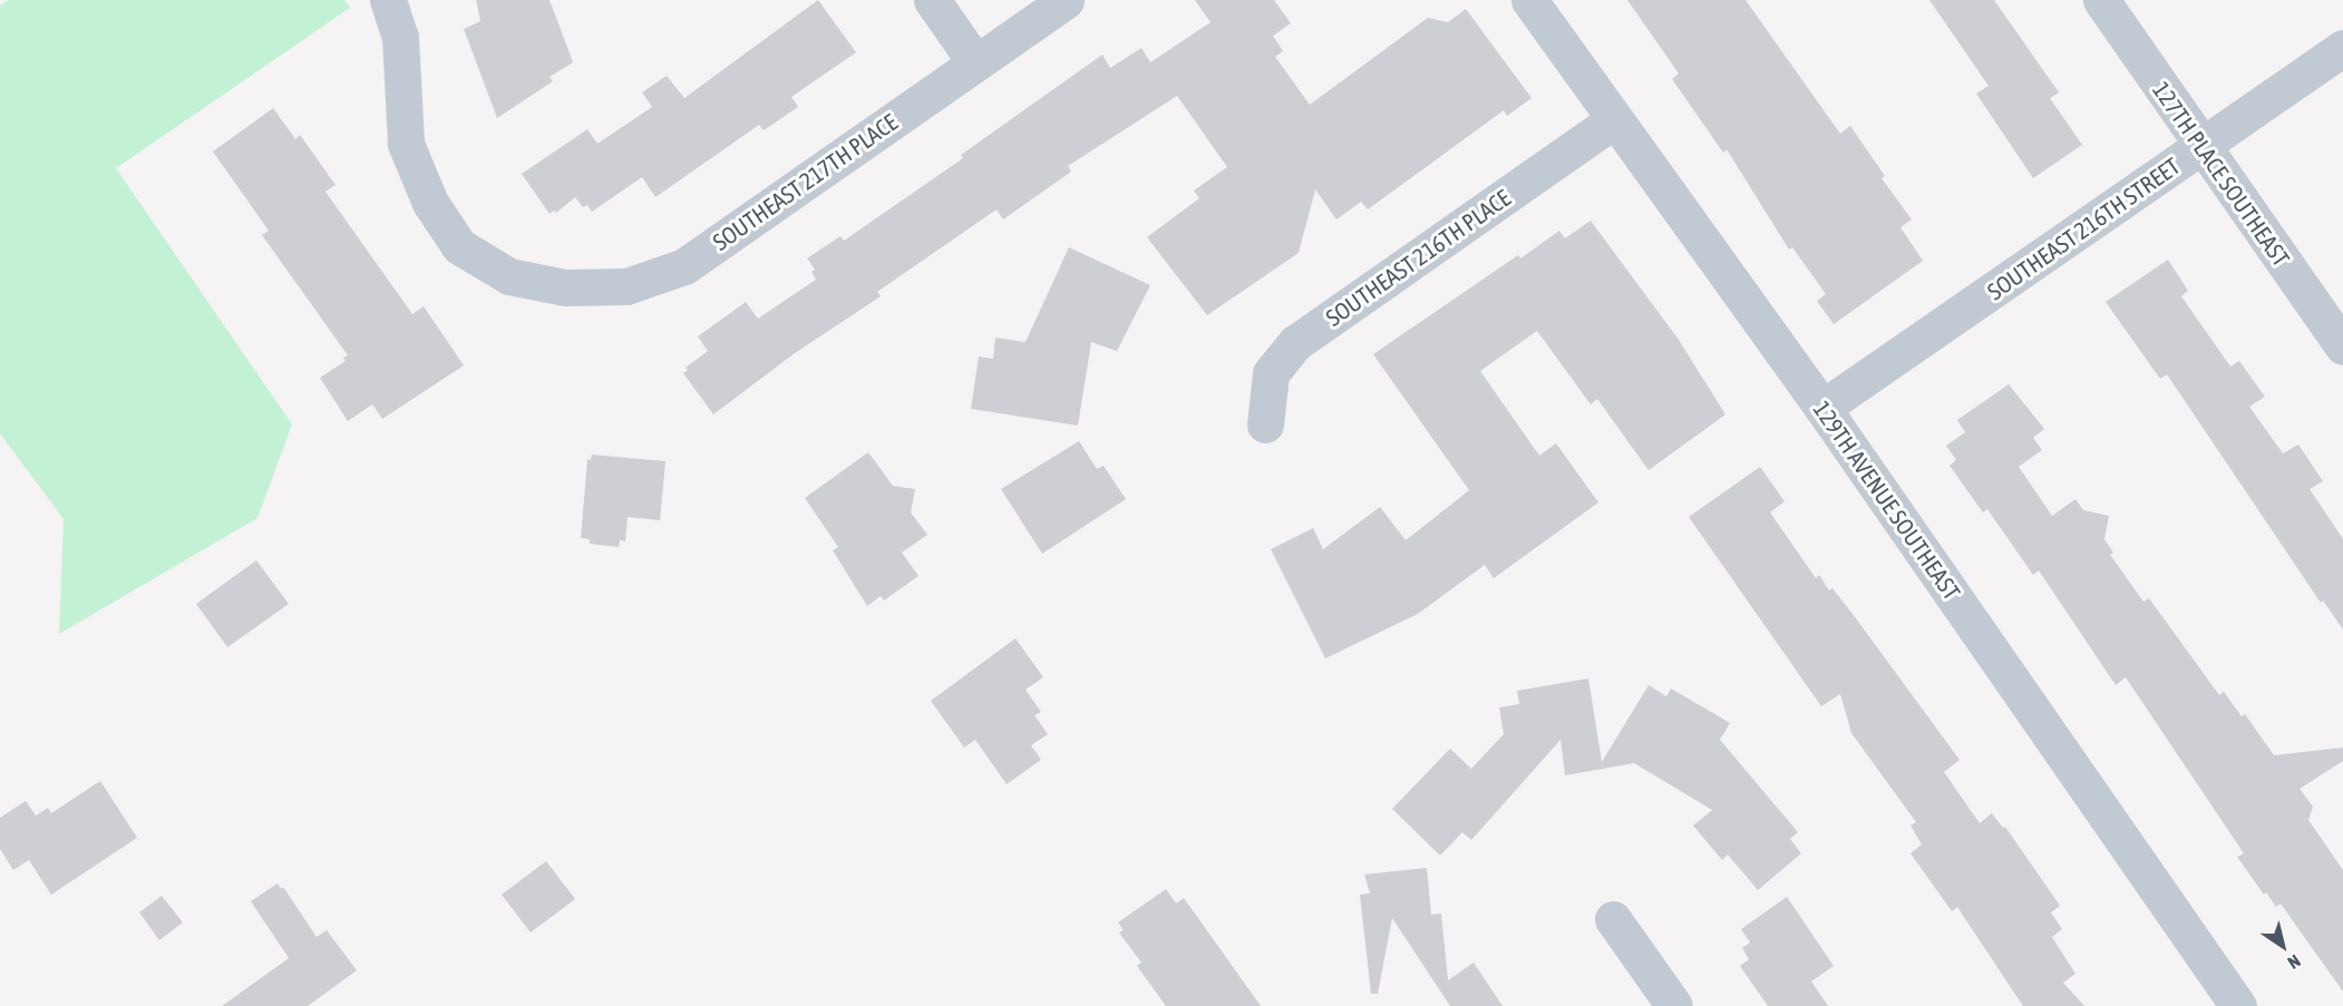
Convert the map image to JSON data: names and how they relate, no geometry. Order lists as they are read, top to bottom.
{
  "streets": {
    "street": [
      "127TH PLACE SOUTHEAST",
      "SOUTHEAST 217TH PLACE",
      "SOUTHEAST 216TH STREET",
      "SOUTHEAST 216TH PLACE",
      "129TH AVENUE SOUTHEAST"
    ]
  },
  "crossings": [
    ["127TH PLACE SOUTHEAST", "SOUTHEAST 216TH STREET"],
    ["SOUTHEAST 216TH STREET", "129TH AVENUE SOUTHEAST"],
    ["SOUTHEAST 216TH PLACE", "129TH AVENUE SOUTHEAST"]
  ],
  "north": "bottom right"
}
